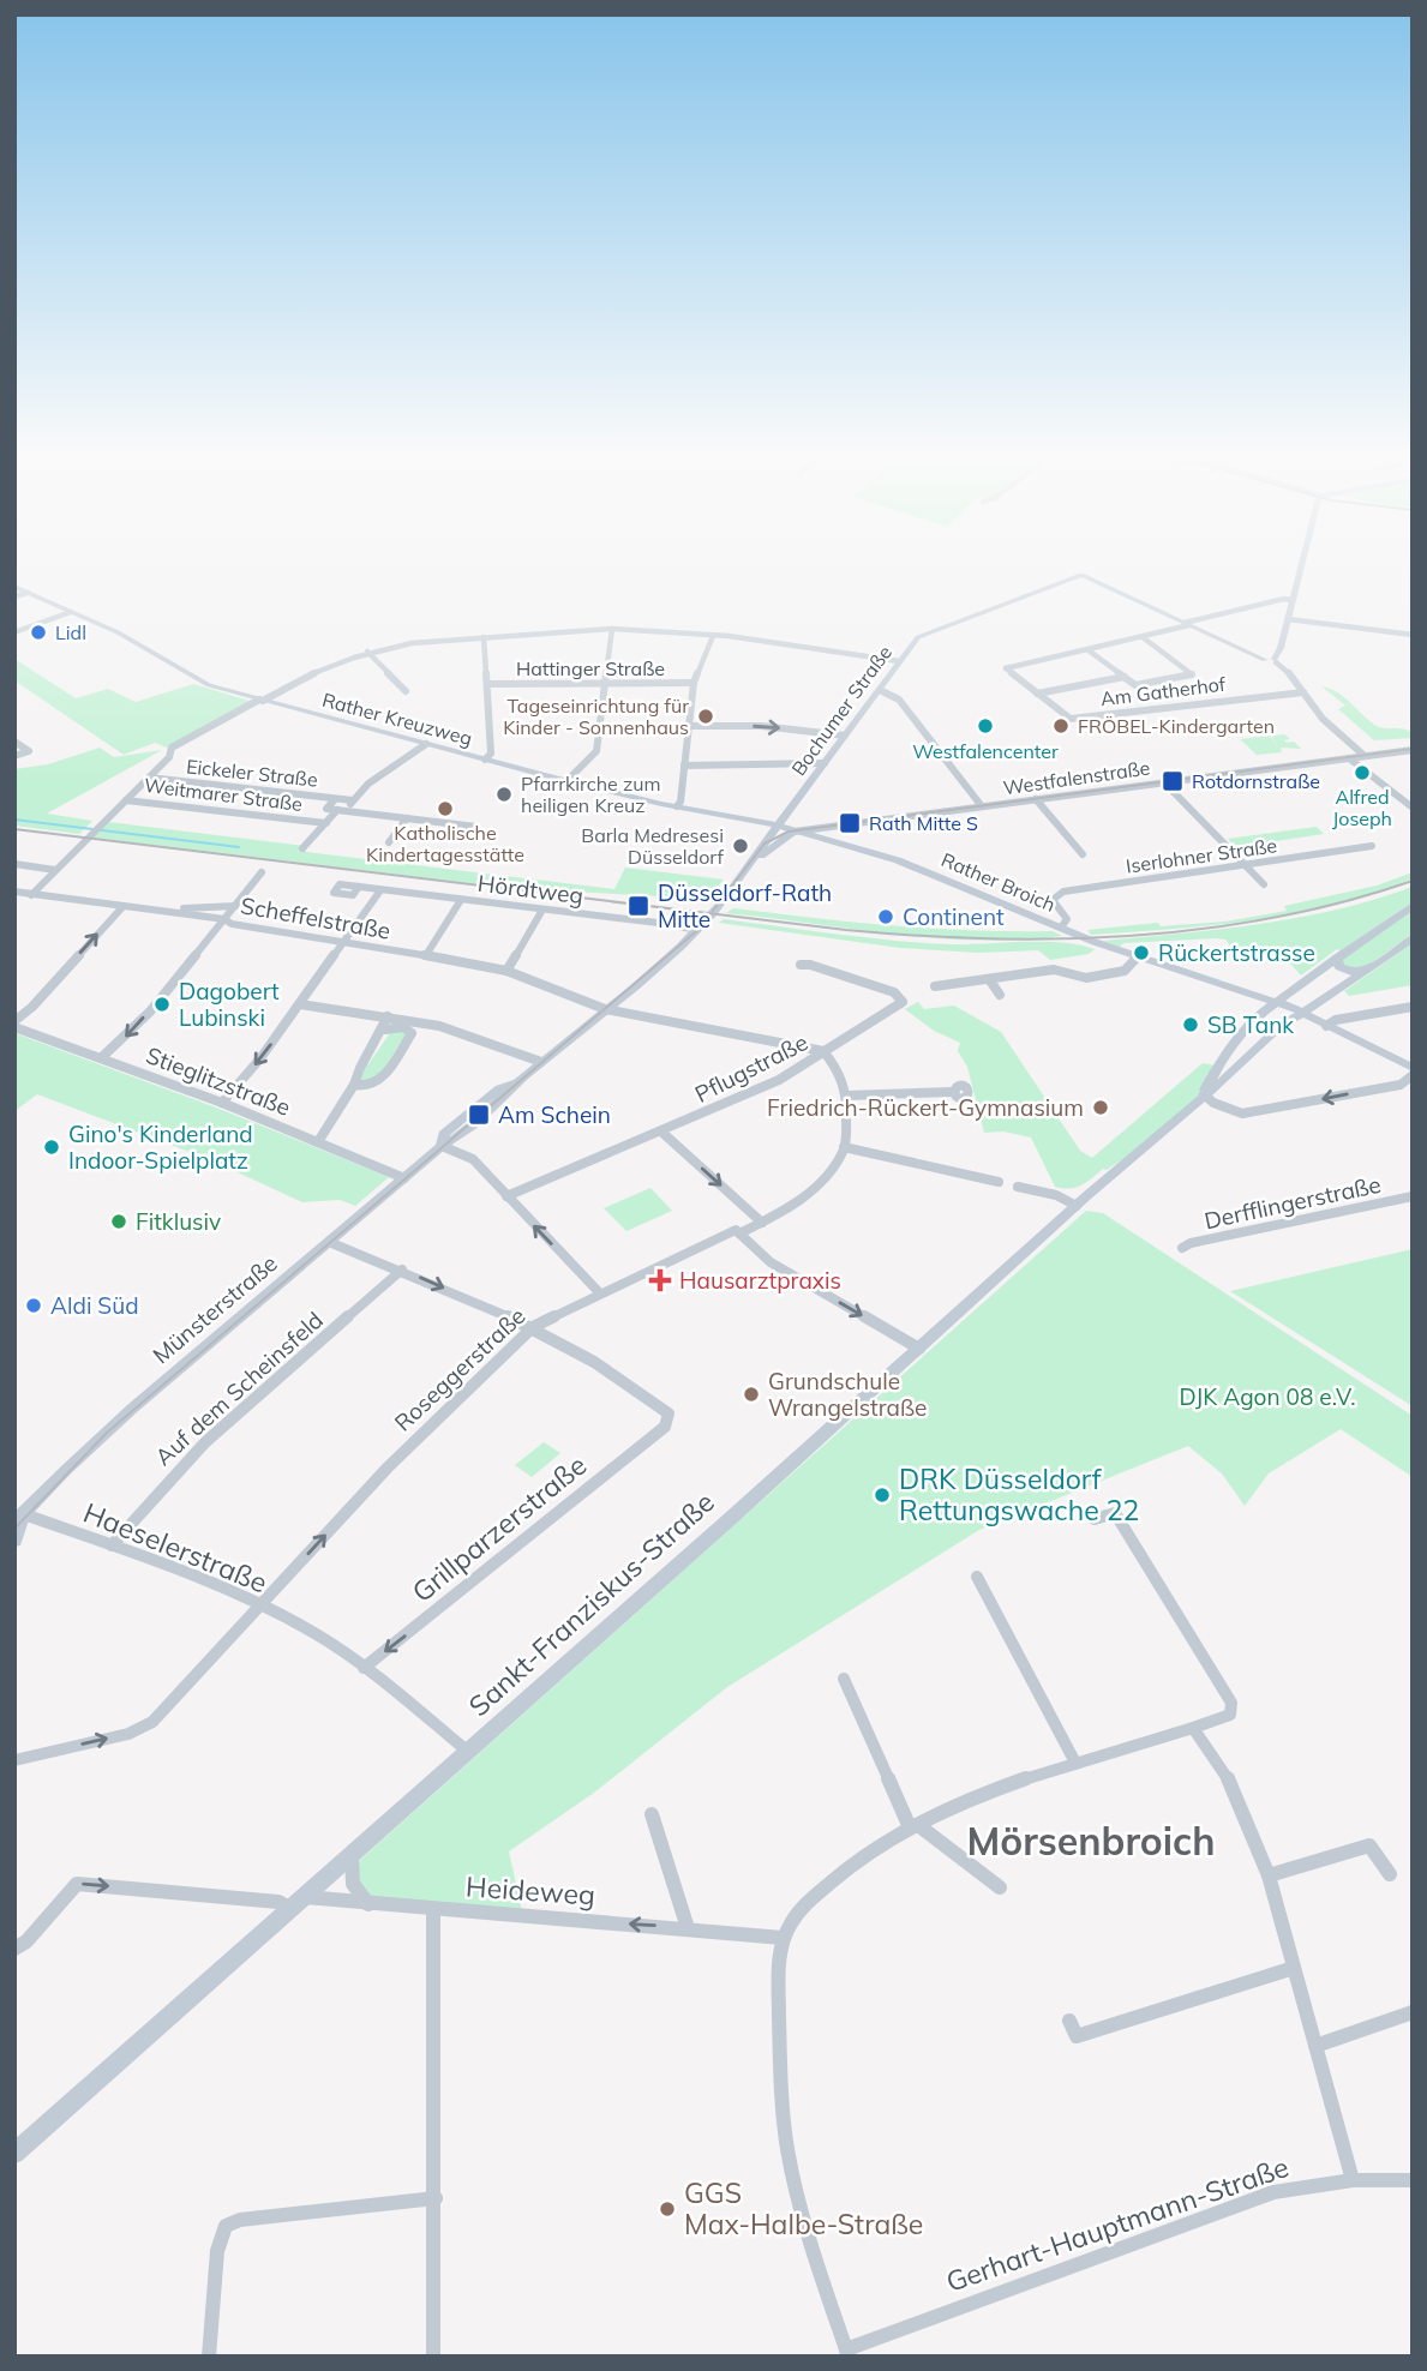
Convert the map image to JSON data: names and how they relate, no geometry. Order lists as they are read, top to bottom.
{
  "streets": {
    "main road": [
      "Am Gatherhof",
      "Bochumer Straße",
      "Rather Kreuzweg",
      "Rather Broich",
      "Münsterstraße",
      "Sankt-Franziskus-Straße"
    ],
    "street": [
      "Hattinger Straße",
      "Eickeler Straße",
      "Westfalenstraße",
      "Weitmarer Straße",
      "Iserlohner Straße",
      "Hördtweg",
      "Scheffelstraße",
      "Pflugstraße",
      "Stieglitzstraße",
      "Derfflingerstraße",
      "Roseggerstraße",
      "Auf dem Scheinsfeld",
      "Grillparzerstraße",
      "Haeselerstraße",
      "Heideweg",
      "Gerhart-Hauptmann-Straße"
    ]
  },
  "crossings": [
    ["Am Gatherhof", "Bochumer Straße"],
    ["Am Gatherhof", "Westfalenstraße"],
    ["Bochumer Straße", "Rather Kreuzweg"],
    ["Bochumer Straße", "Rather Broich"],
    ["Bochumer Straße", "Münsterstraße"],
    ["Rather Kreuzweg", "Rather Broich"],
    ["Rather Kreuzweg", "Münsterstraße"],
    ["Westfalenstraße", "Rather Broich"],
    ["Westfalenstraße", "Münsterstraße"],
    ["Iserlohner Straße", "Rather Broich"],
    ["Rather Broich", "Münsterstraße"],
    ["Rather Broich", "Sankt-Franziskus-Straße"],
    ["Hördtweg", "Münsterstraße"],
    ["Scheffelstraße", "Pflugstraße"],
    ["Scheffelstraße", "Münsterstraße"],
    ["Stieglitzstraße", "Münsterstraße"],
    ["Münsterstraße", "Haeselerstraße"],
    ["Roseggerstraße", "Grillparzerstraße"],
    ["Roseggerstraße", "Haeselerstraße"],
    ["Auf dem Scheinsfeld", "Haeselerstraße"],
    ["Grillparzerstraße", "Haeselerstraße"],
    ["Haeselerstraße", "Sankt-Franziskus-Straße"],
    ["Sankt-Franziskus-Straße", "Heideweg"]
  ],
  "one_way": ["Roseggerstraße"],
  "districts": ["Mörsenbroich"],
  "parks": ["DJK Agon 08 e.V."],
  "places": {
    "other": [
      "Lidl",
      "Tageseinrichtung für Kinder - Sonnenhaus",
      "Westfalencenter",
      "FRÖBEL-Kindergarten",
      "Alfred Joseph",
      "Pfarrkirche zum heiligen Kreuz",
      "Katholische Kindertagesstätte",
      "Barla Medresesi Düsseldorf",
      "Continent",
      "Rückertstrasse",
      "Dagobert Lubinski",
      "SB Tank",
      "Friedrich-Rückert-Gymnasium",
      "Gino's Kinderland Indoor-Spielplatz",
      "Fitklusiv",
      "Aldi Süd",
      "Grundschule Wrangelstraße",
      "DRK Düsseldorf Rettungswache 22",
      "GGS Max-Halbe-Straße"
    ],
    "transit": [
      "Rotdornstraße",
      "Rath Mitte S",
      "Düsseldorf-Rath Mitte",
      "Am Schein"
    ],
    "health": ["Hausarztpraxis"]
  }
}
